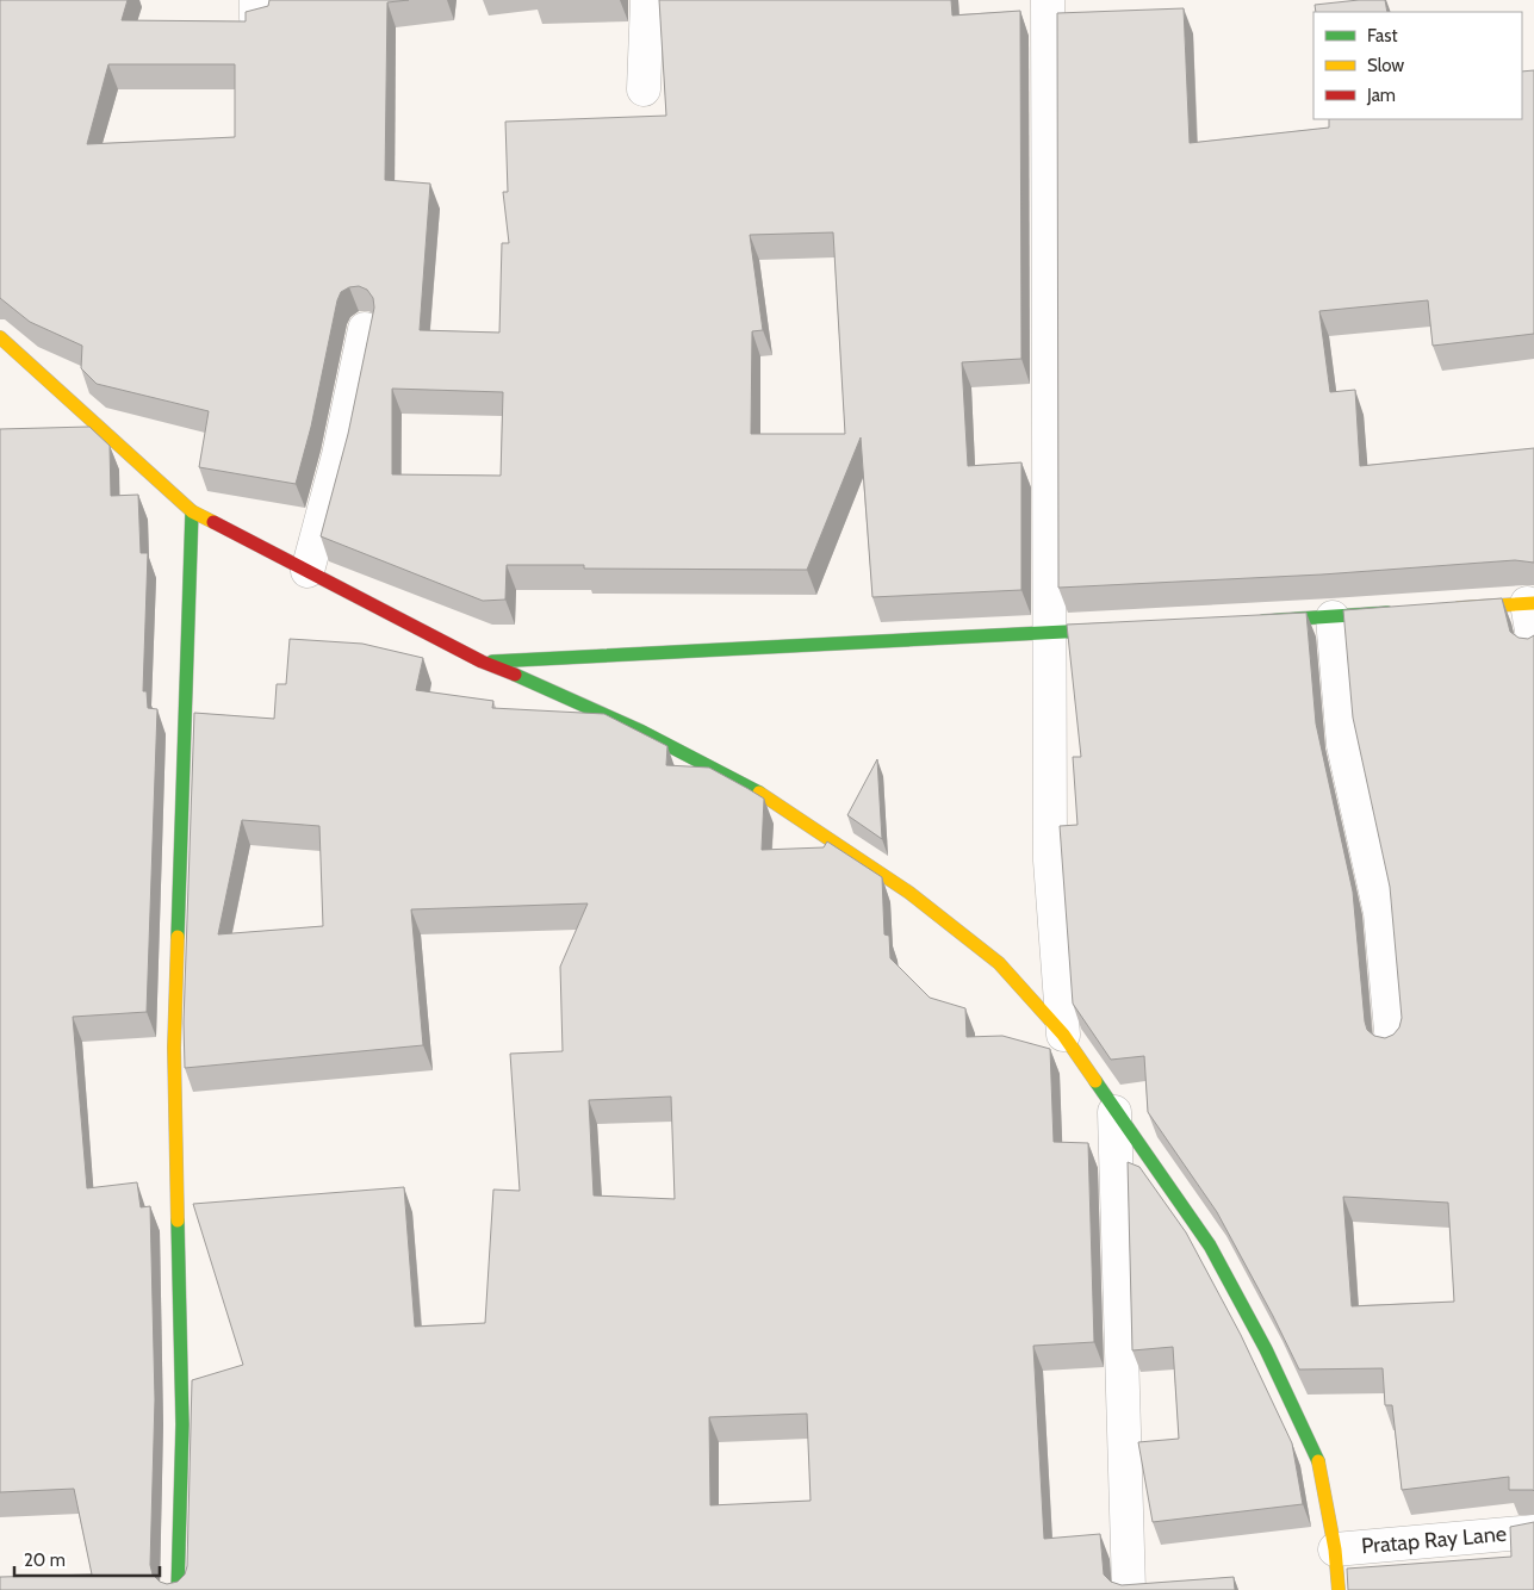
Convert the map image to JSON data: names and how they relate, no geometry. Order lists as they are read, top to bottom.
{
  "streets": {
    "street": ["Pratap Ray Lane"]
  },
  "legend": ["Fast", "Slow", "Jam"],
  "scale_bar": "20 m"
}
